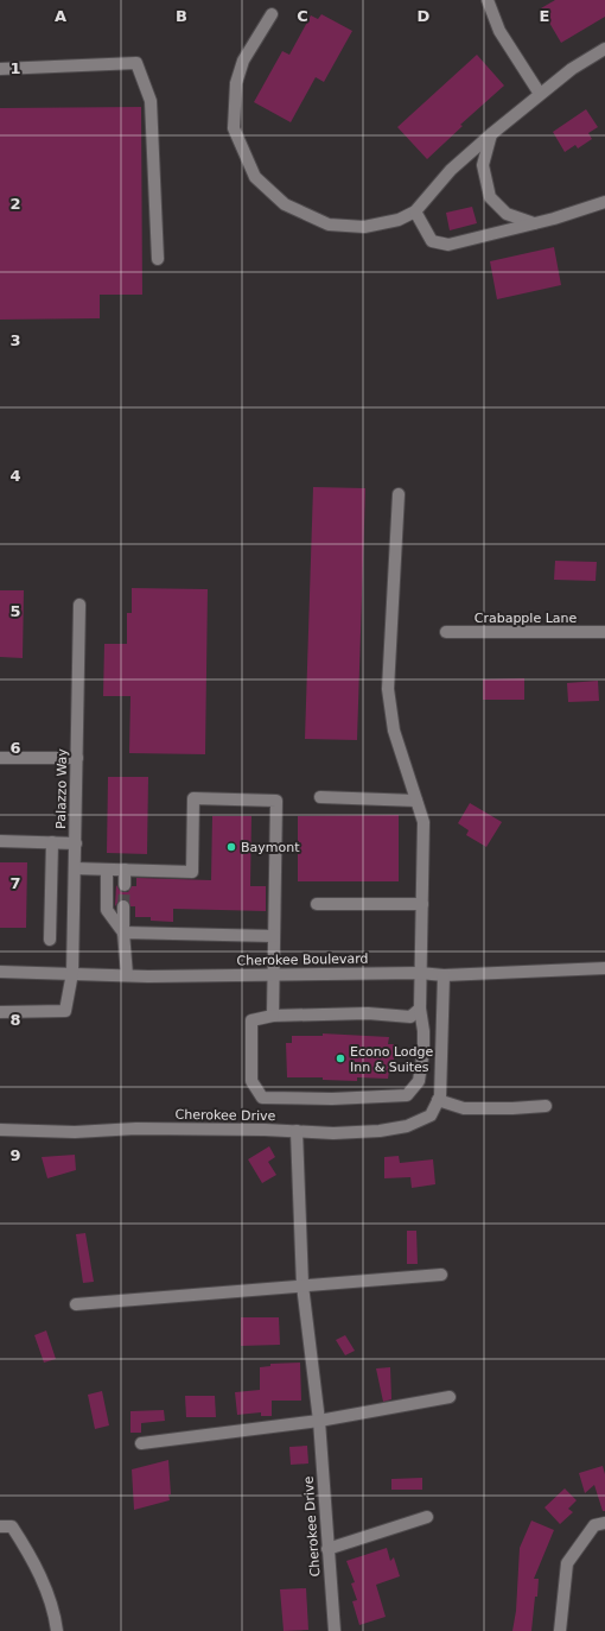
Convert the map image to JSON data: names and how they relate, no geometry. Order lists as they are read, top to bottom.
{
  "streets": {
    "street": [
      "Crabapple Lane",
      "Palazzo Way",
      "Cherokee Boulevard",
      "Cherokee Drive"
    ]
  },
  "crossings": [
    ["Palazzo Way", "Cherokee Boulevard"],
    ["Cherokee Boulevard", "Cherokee Drive"]
  ],
  "places": ["Baymont", "Econo Lodge Inn & Suites"],
  "grid": {
    "columns": [
      "A",
      "B",
      "C",
      "D",
      "E"
    ],
    "rows": [
      "1",
      "2",
      "3",
      "4",
      "5",
      "6",
      "7",
      "8",
      "9"
    ]
  }
}
